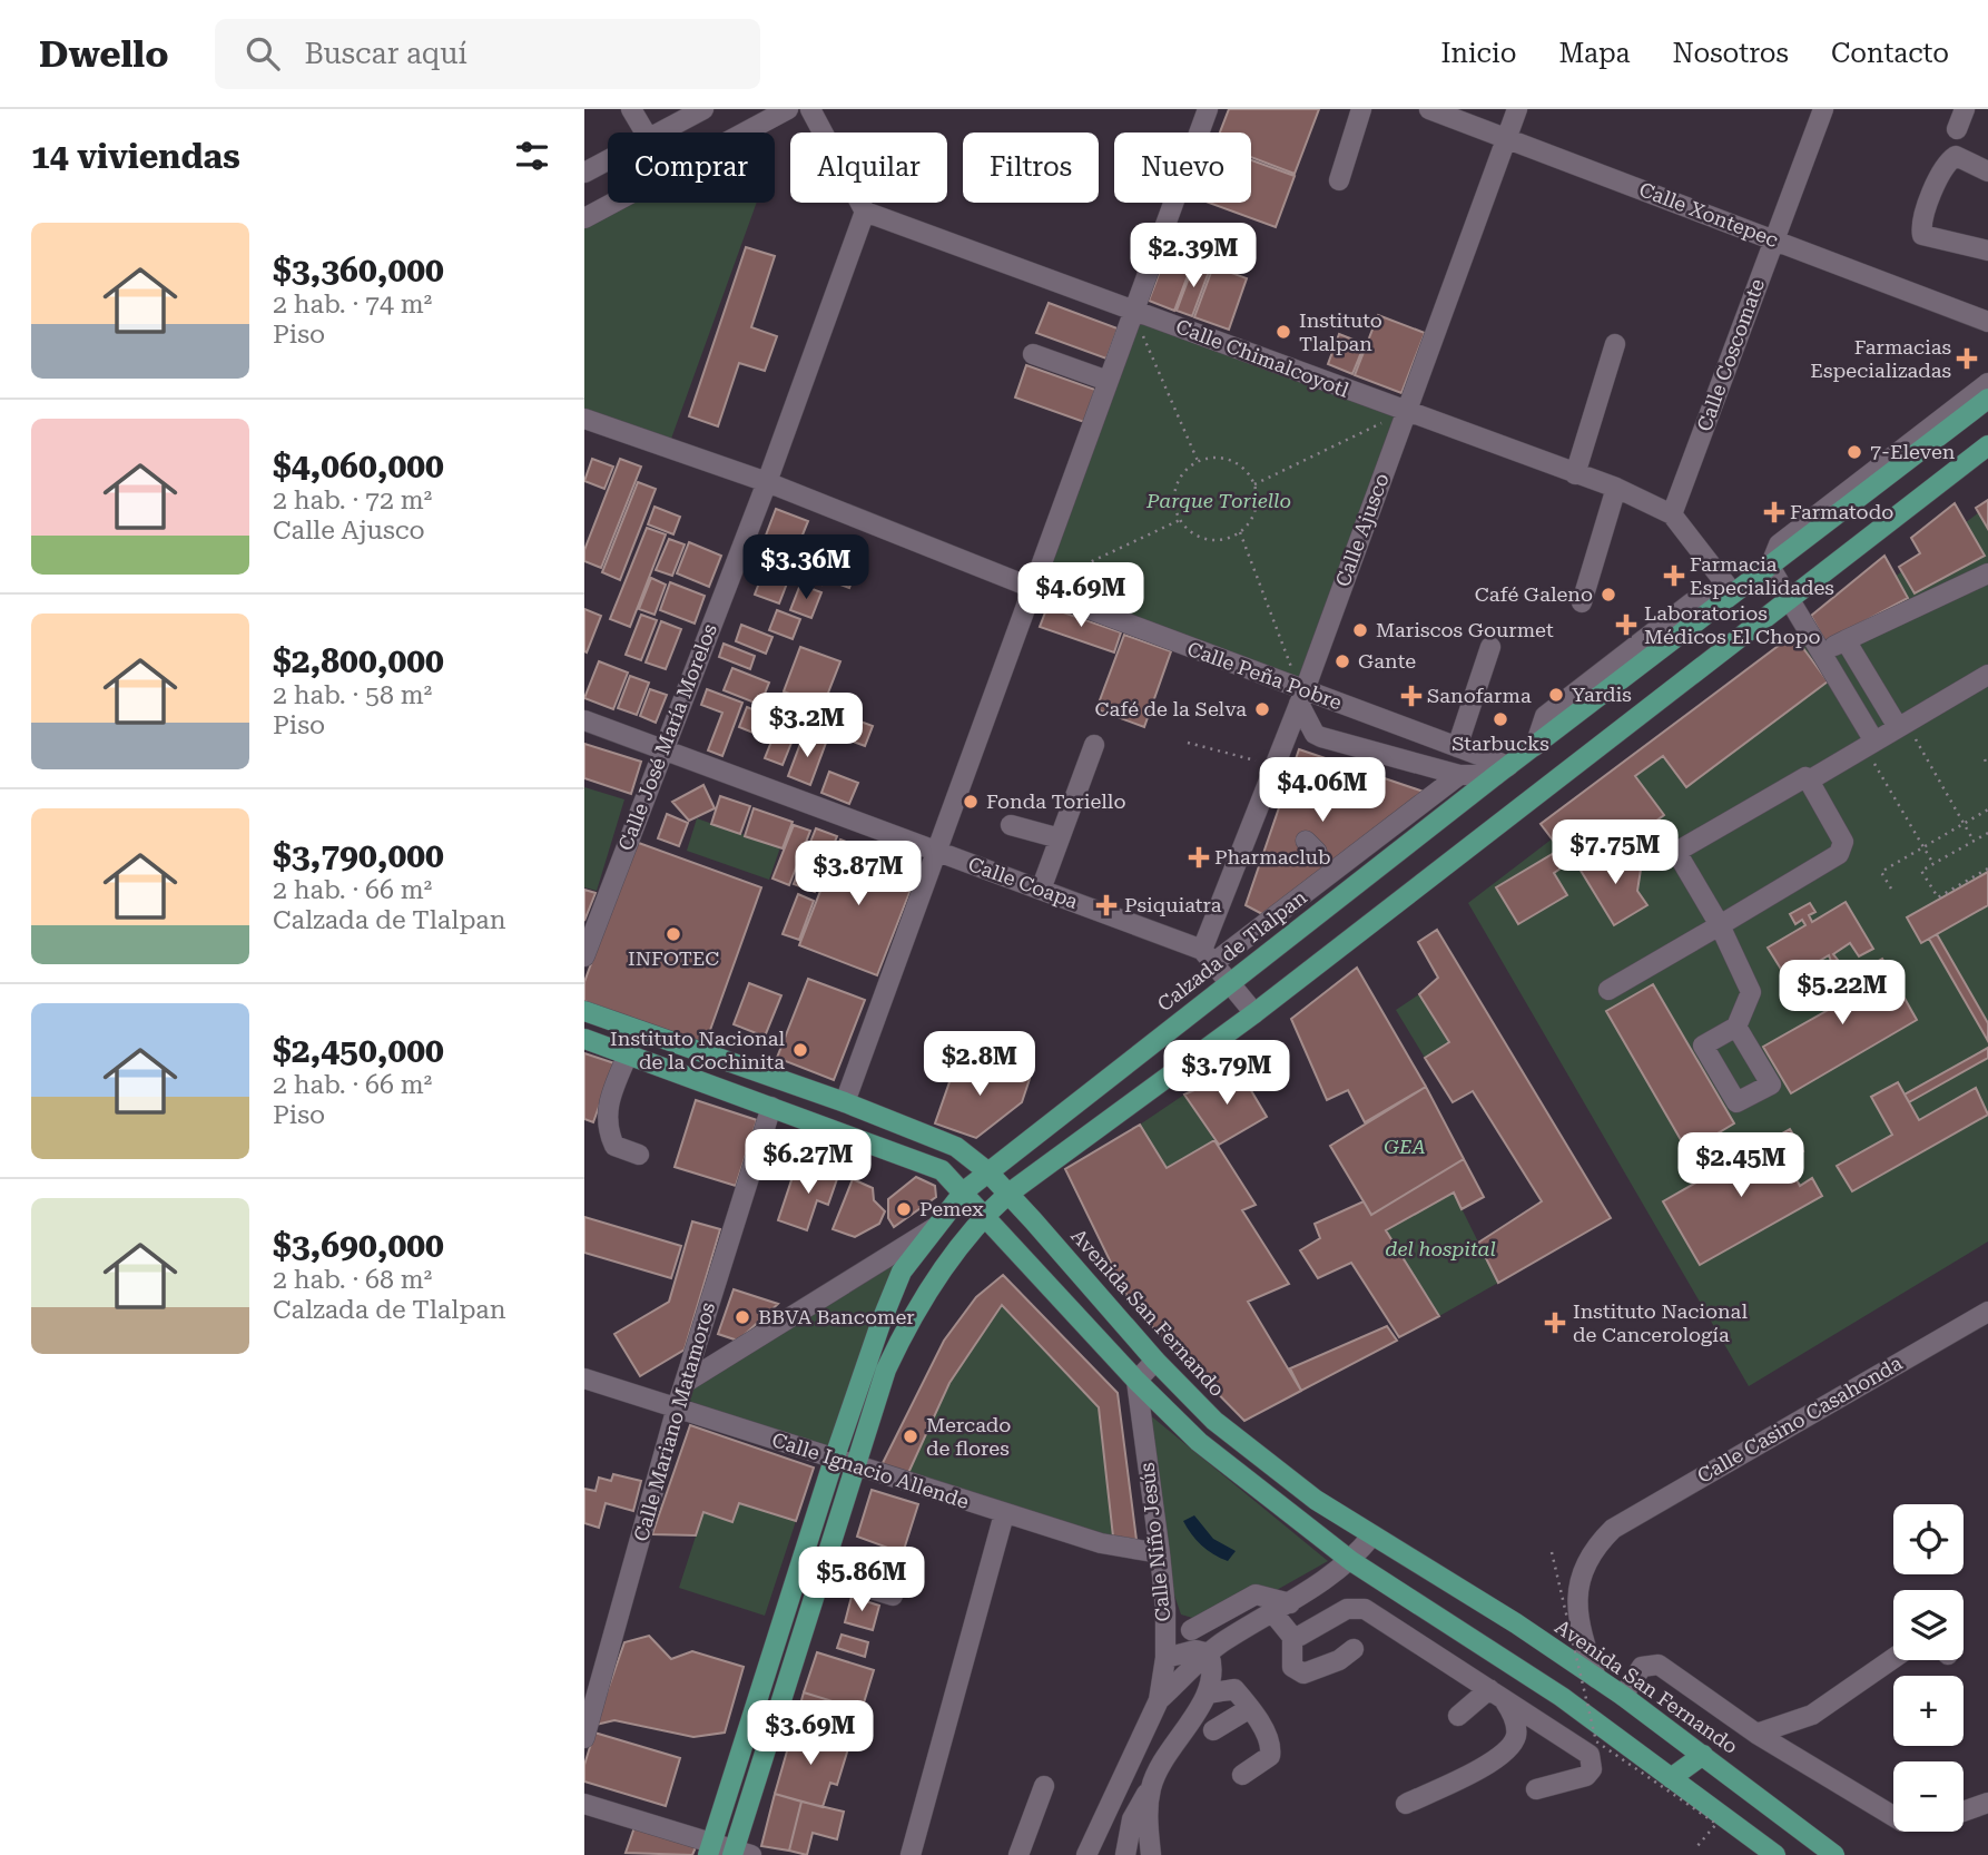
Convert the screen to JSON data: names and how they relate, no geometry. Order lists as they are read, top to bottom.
{
  "streets": {
    "main road": ["Calzada de Tlalpan", "Avenida San Fernando"],
    "street": [
      "Calle Xontepec",
      "Calle Coscomate",
      "Calle Chimalcoyotl",
      "Calle Ajusco",
      "Calle Peña Pobre",
      "Calle José María Morelos",
      "Calle Coapa",
      "Calle Casino Casahonda",
      "Calle Mariano Matamoros",
      "Calle Ignacio Allende",
      "Calle Niño Jesús"
    ]
  },
  "crossings": [
    ["Calle Xontepec", "Calle Coscomate"],
    ["Calle Xontepec", "Calle Ajusco"],
    ["Calle Coscomate", "Calle Chimalcoyotl"],
    ["Calle Chimalcoyotl", "Calle Ajusco"],
    ["Calle Chimalcoyotl", "Calle José María Morelos"],
    ["Calle Chimalcoyotl", "Calzada de Tlalpan"],
    ["Calle Ajusco", "Calle Peña Pobre"],
    ["Calle Ajusco", "Calle Coapa"],
    ["Calle Peña Pobre", "Calle José María Morelos"],
    ["Calle Peña Pobre", "Calzada de Tlalpan"],
    ["Calle José María Morelos", "Calle Coapa"],
    ["Calle Coapa", "Calzada de Tlalpan"],
    ["Calzada de Tlalpan", "Avenida San Fernando"],
    ["Calzada de Tlalpan", "Calle Ignacio Allende"],
    ["Avenida San Fernando", "Calle Casino Casahonda"],
    ["Calle Mariano Matamoros", "Calle Ignacio Allende"],
    ["Calle Ignacio Allende", "Calle Niño Jesús"]
  ],
  "parks": ["Parque Toriello", "GEA", "del hospital"],
  "places": {
    "other": [
      "Instituto Tlalpan",
      "7-Eleven",
      "Café Galeno",
      "Mariscos Gourmet",
      "Gante",
      "Yardis",
      "Café de la Selva",
      "Starbucks",
      "Fonda Toriello",
      "INFOTEC",
      "Instituto Nacional de la Cochinita",
      "Pemex",
      "BBVA Bancomer",
      "Mercado de flores"
    ],
    "health": [
      "Farmacias Especializadas",
      "Farmatodo",
      "Farmacia Especialidades",
      "Laboratorios Médicos El Chopo",
      "Sanofarma",
      "Pharmaclub",
      "Psiquiatra",
      "Instituto Nacional de Cancerología"
    ]
  },
  "page": {
    "header": "Dwello",
    "search": "Buscar aquí",
    "nav": [
      "Inicio",
      "Mapa",
      "Nosotros",
      "Contacto"
    ],
    "heading": "14 viviendas",
    "chip": [
      "Comprar",
      "Alquilar",
      "Filtros",
      "Nuevo"
    ],
    "list": [
      {
        "name": "$3,360,000",
        "note": "2 hab. · 74 m² · Piso"
      },
      {
        "name": "$4,060,000",
        "note": "2 hab. · 72 m² · Calle Ajusco"
      },
      {
        "name": "$2,800,000",
        "note": "2 hab. · 58 m² · Piso"
      },
      {
        "name": "$3,790,000",
        "note": "2 hab. · 66 m² · Calzada de Tlalpan"
      },
      {
        "name": "$2,450,000",
        "note": "2 hab. · 66 m² · Piso"
      },
      {
        "name": "$3,690,000",
        "note": "2 hab. · 68 m² · Calzada de Tlalpan"
      }
    ],
    "price": [
      "$2.39M",
      "$3.36M",
      "$4.69M",
      "$3.2M",
      "$4.06M",
      "$7.75M",
      "$3.87M",
      "$5.22M",
      "$2.8M",
      "$3.79M",
      "$6.27M",
      "$2.45M",
      "$5.86M",
      "$3.69M"
    ],
    "map_buttons": ["+", "−"]
  }
}
